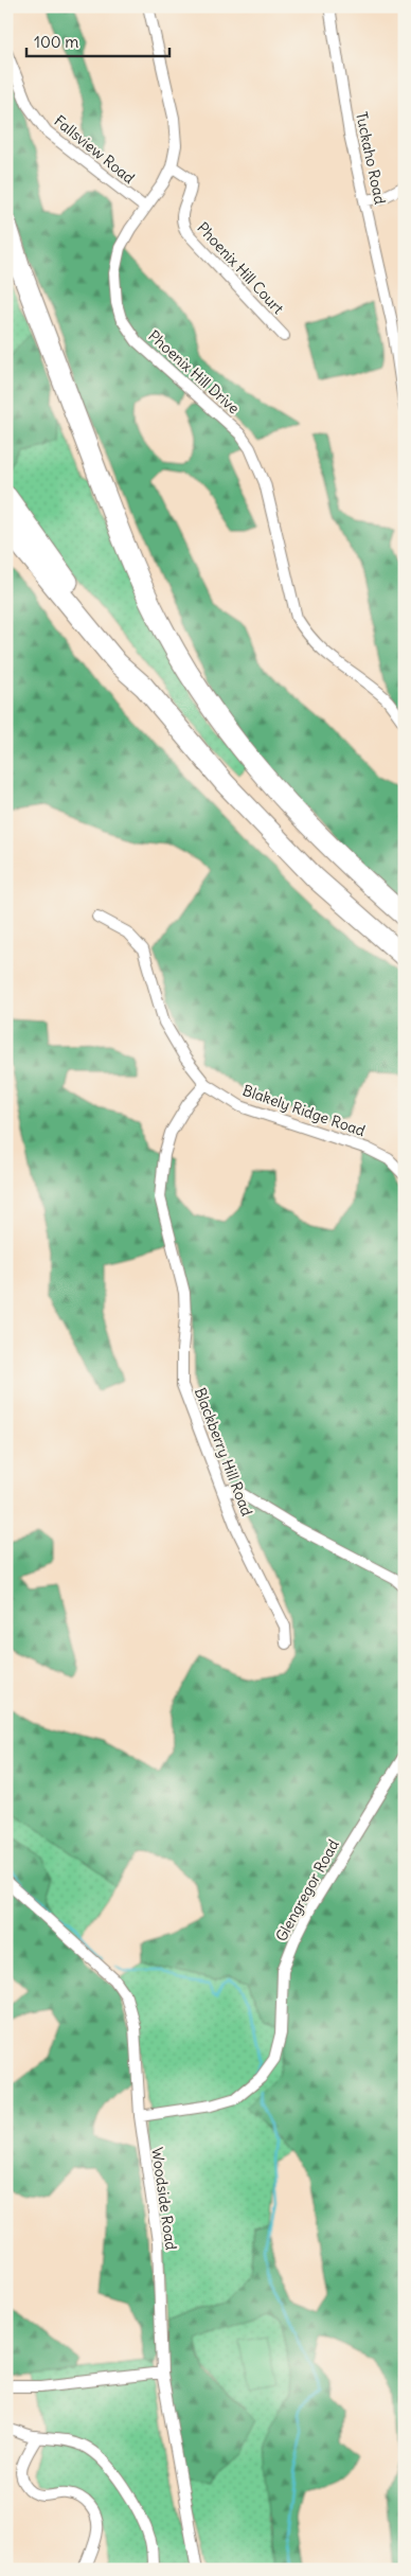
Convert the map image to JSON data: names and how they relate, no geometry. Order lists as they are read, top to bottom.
{
  "streets": {
    "street": [
      "Fallsview Road",
      "Tuckaho Road",
      "Phoenix Hill Court",
      "Phoenix Hill Drive",
      "Blakely Ridge Road",
      "Blackberry Hill Road",
      "Glengregor Road",
      "Woodside Road"
    ]
  },
  "crossings": [
    ["Fallsview Road", "Phoenix Hill Drive"],
    ["Phoenix Hill Court", "Phoenix Hill Drive"],
    ["Blakely Ridge Road", "Blackberry Hill Road"],
    ["Glengregor Road", "Woodside Road"]
  ],
  "scale_bar": "100 m"
}
